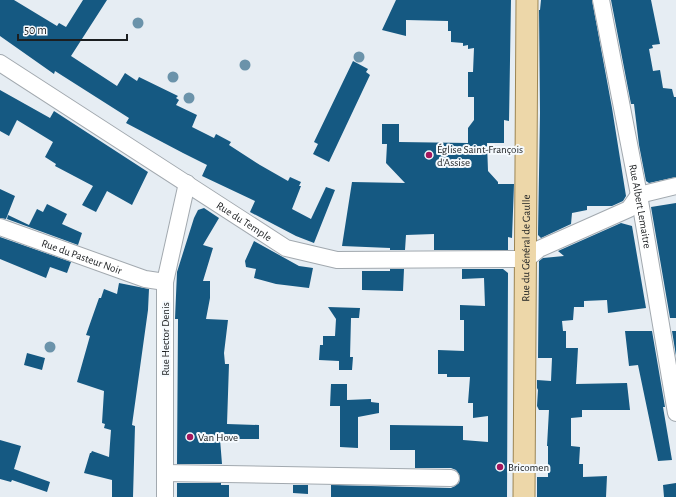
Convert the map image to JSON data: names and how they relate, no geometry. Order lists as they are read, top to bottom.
{
  "streets": {
    "main road": ["Rue du Général de Gaulle"],
    "street": [
      "Rue Albert Lemaitre",
      "Rue du Temple",
      "Rue du Pasteur Noir",
      "Rue Hector Denis"
    ]
  },
  "crossings": [
    ["Rue du Temple", "Rue du Général de Gaulle"],
    ["Rue du Temple", "Rue Hector Denis"],
    ["Rue du Pasteur Noir", "Rue Hector Denis"]
  ],
  "places": ["Église Saint-François d'Assise", "Van Hove", "Bricomen"],
  "scale_bar": "50 m"
}
